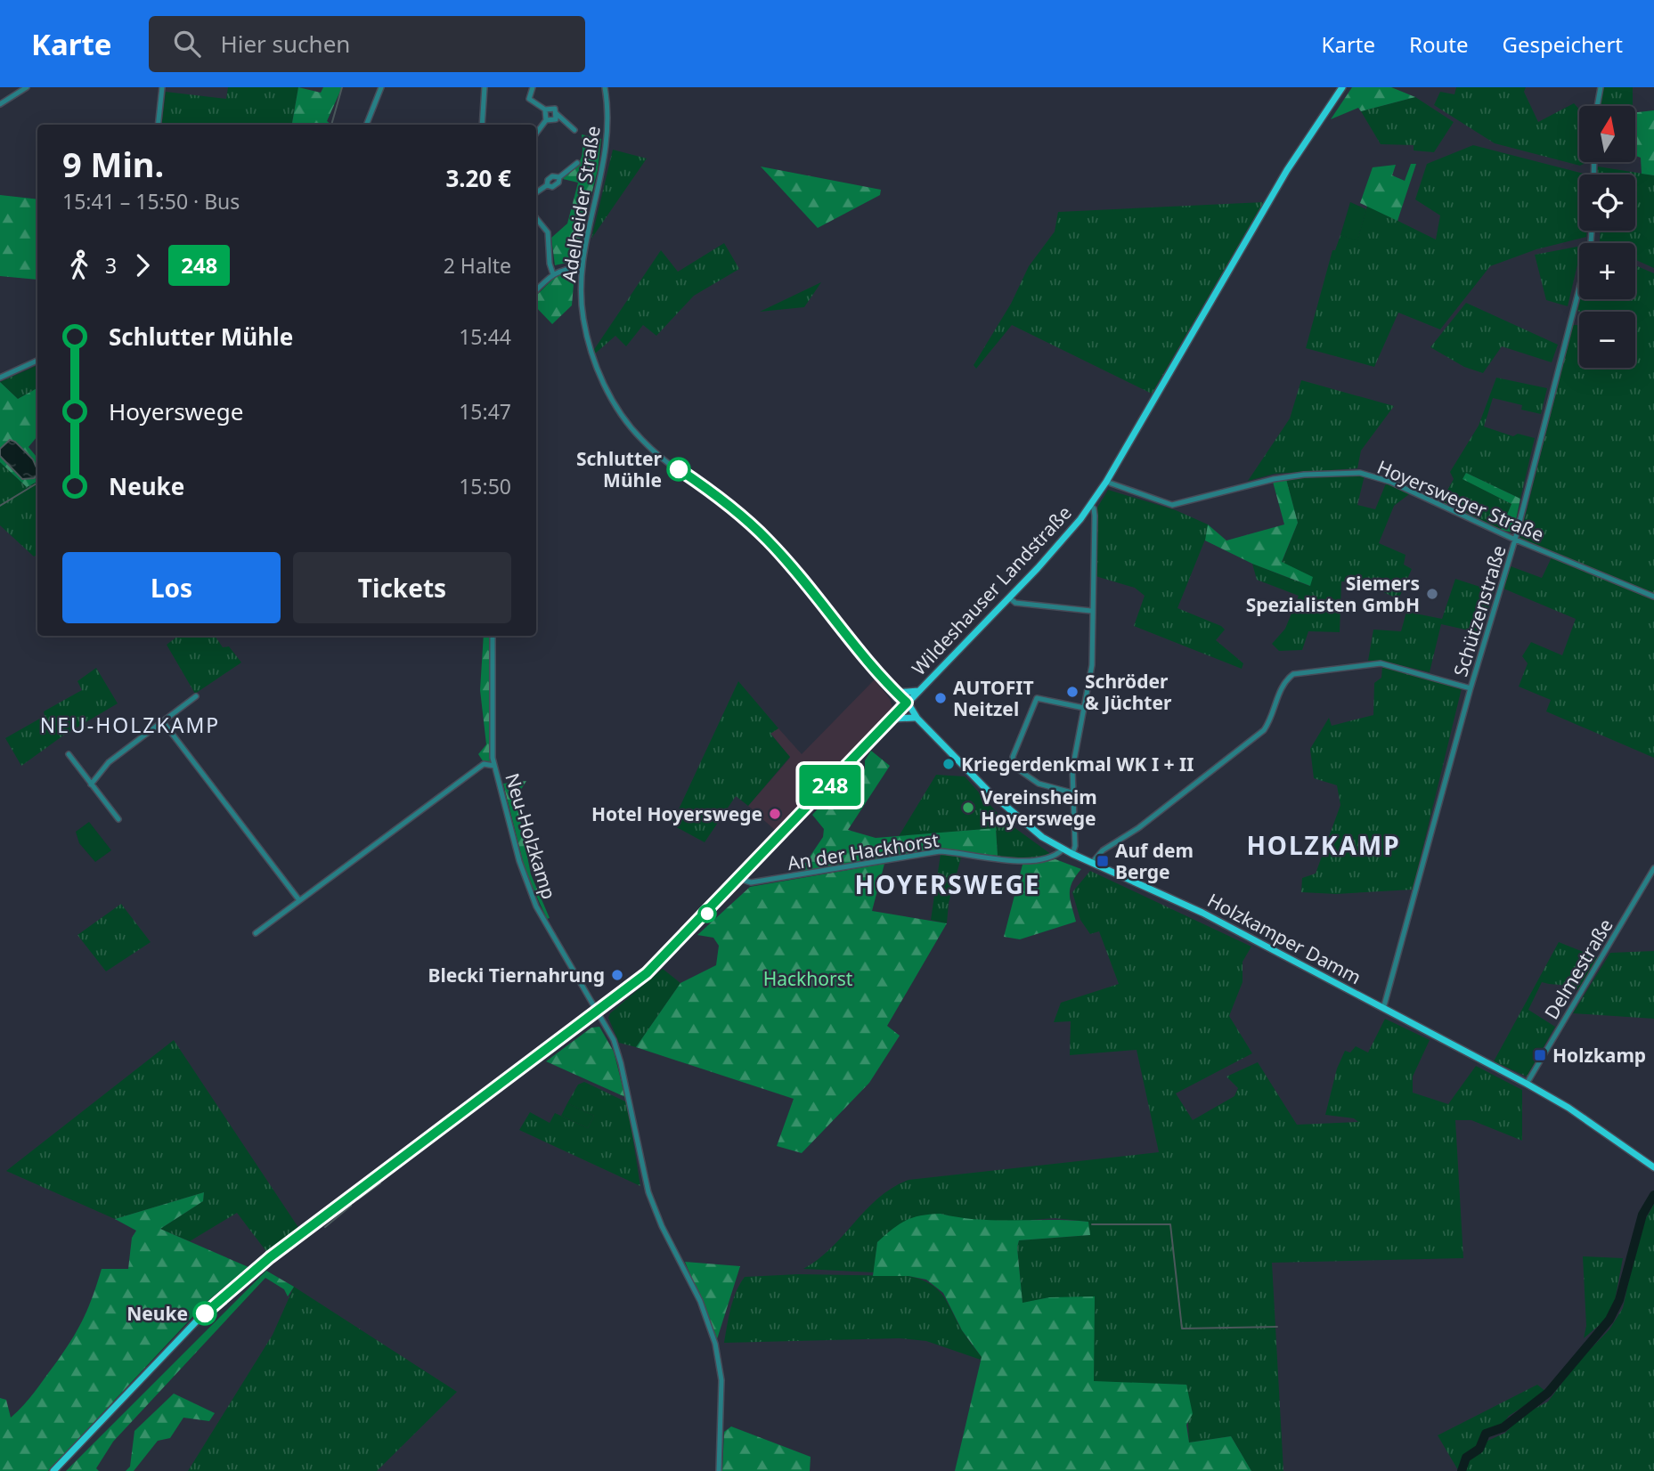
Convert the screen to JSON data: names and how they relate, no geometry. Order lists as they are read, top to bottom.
{
  "streets": {
    "main road": ["Wildeshauser Landstraße", "Holzkamper Damm"],
    "street": [
      "Adelheider Straße",
      "Hoyersweger Straße",
      "Schützenstraße",
      "Neu-Holzkamp",
      "An der Hackhorst",
      "Delmestraße"
    ]
  },
  "crossings": [
    ["Adelheider Straße", "Wildeshauser Landstraße"],
    ["Adelheider Straße", "Holzkamper Damm"],
    ["Hoyersweger Straße", "Wildeshauser Landstraße"],
    ["Hoyersweger Straße", "Schützenstraße"],
    ["Wildeshauser Landstraße", "Neu-Holzkamp"],
    ["Wildeshauser Landstraße", "An der Hackhorst"],
    ["Wildeshauser Landstraße", "Holzkamper Damm"],
    ["Schützenstraße", "Holzkamper Damm"],
    ["An der Hackhorst", "Holzkamper Damm"],
    ["Holzkamper Damm", "Delmestraße"]
  ],
  "districts": ["NEU-HOLZKAMP", "HOLZKAMP", "HOYERSWEGE"],
  "parks": ["Hackhorst"],
  "places": {
    "other": [
      "Schlutter Mühle",
      "Siemers Spezialisten GmbH",
      "Schröder & Jüchter",
      "AUTOFIT Neitzel",
      "Kriegerdenkmal WK I + II",
      "Vereinsheim Hoyerswege",
      "Hotel Hoyerswege",
      "Blecki Tiernahrung",
      "Neuke"
    ],
    "transit": ["Auf dem Berge", "Holzkamp"]
  },
  "lines": ["bus line 248"],
  "north": "top",
  "page": {
    "header": "Karte",
    "search": "Hier suchen",
    "nav": ["Karte", "Route", "Gespeichert"],
    "on_map": "248",
    "map_buttons": ["+", "−"],
    "heading": ["9 Min.", "15:41 – 15:50 · Bus", "3.20 €"],
    "legs": ["3", "248", "2 Halte"],
    "list": [
      {
        "name": "Schlutter Mühle",
        "value": "15:44"
      },
      {
        "name": "Hoyerswege",
        "value": "15:47"
      },
      {
        "name": "Neuke",
        "value": "15:50"
      }
    ],
    "buttons": ["Los", "Tickets"]
  }
}
